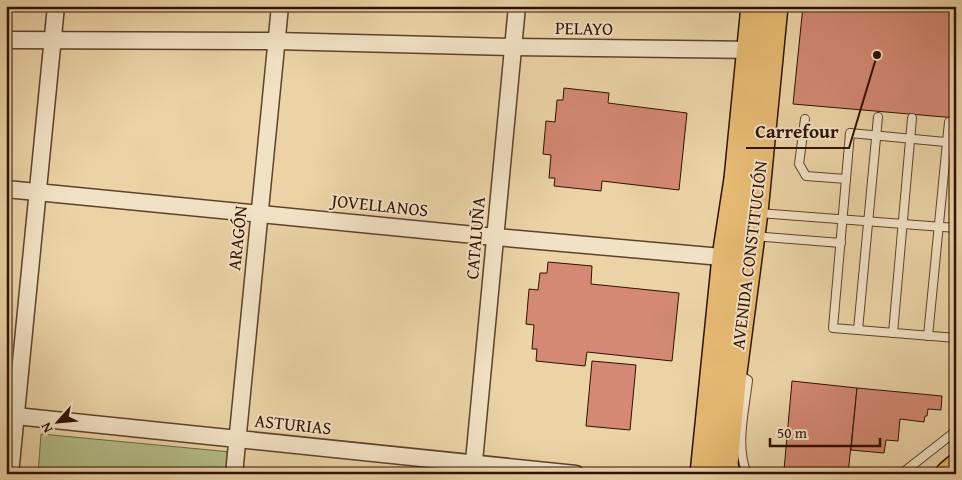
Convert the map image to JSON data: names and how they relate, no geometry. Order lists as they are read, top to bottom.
{
  "streets": {
    "main road": ["AVENIDA CONSTITUCIÓN"],
    "street": [
      "PELAYO",
      "JOVELLANOS",
      "ARAGÓN",
      "CATALUÑA",
      "ASTURIAS"
    ]
  },
  "crossings": [
    ["PELAYO", "ARAGÓN"],
    ["PELAYO", "CATALUÑA"],
    ["PELAYO", "AVENIDA CONSTITUCIÓN"],
    ["JOVELLANOS", "ARAGÓN"],
    ["JOVELLANOS", "CATALUÑA"],
    ["JOVELLANOS", "AVENIDA CONSTITUCIÓN"],
    ["ARAGÓN", "ASTURIAS"],
    ["CATALUÑA", "ASTURIAS"]
  ],
  "places": ["Carrefour"],
  "scale_bar": "50 m",
  "north": "bottom left"
}
